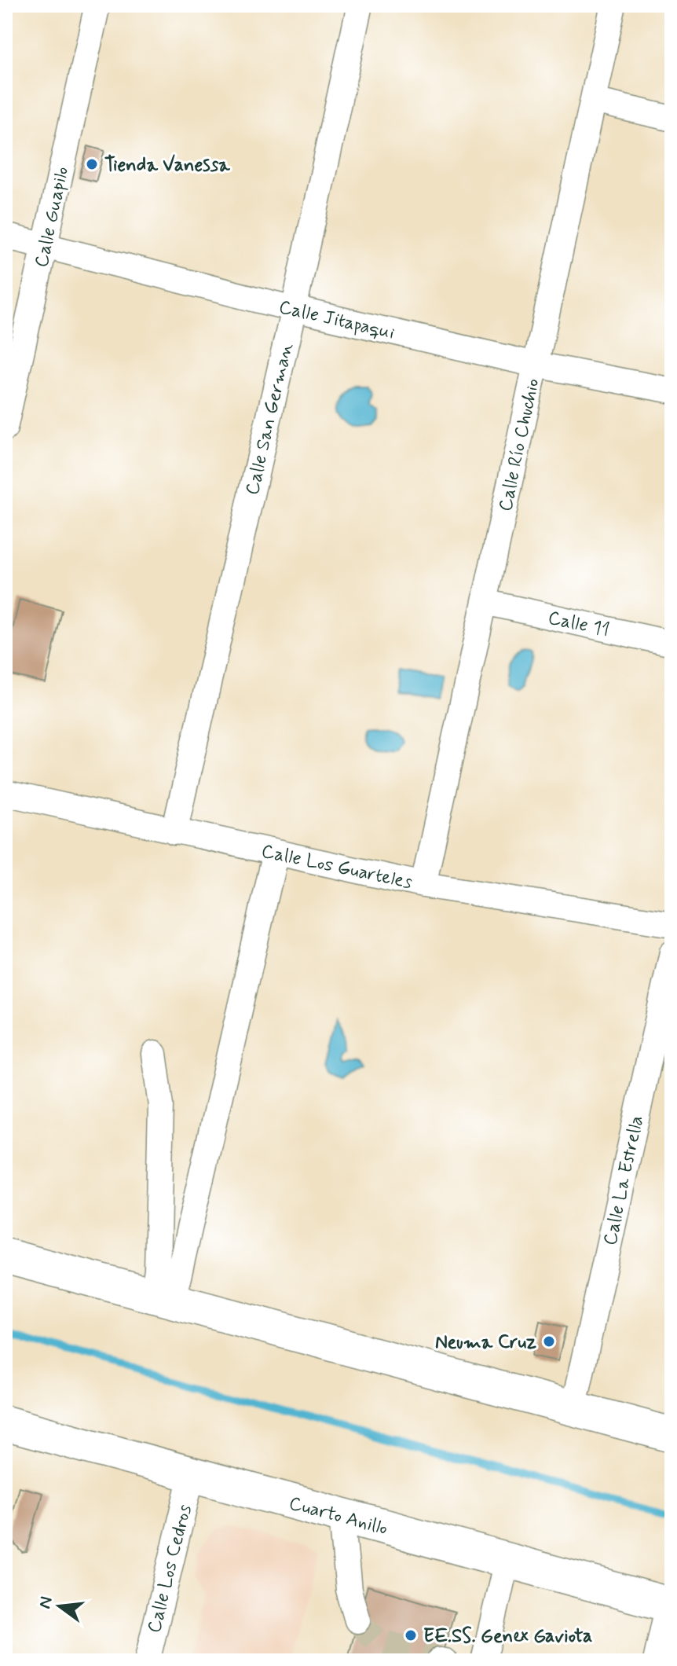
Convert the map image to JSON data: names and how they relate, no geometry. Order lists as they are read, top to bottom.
{
  "streets": {
    "highway": ["Cuarto Anillo"],
    "street": [
      "Calle Guapilo",
      "Calle Jitapaqui",
      "Calle San German",
      "Calle Río Chuchio",
      "Calle 11",
      "Calle Los Guarteles",
      "Calle La Estrella",
      "Calle Los Cedros"
    ]
  },
  "crossings": [
    ["Calle Guapilo", "Calle Jitapaqui"],
    ["Calle Jitapaqui", "Calle San German"],
    ["Calle Jitapaqui", "Calle Río Chuchio"],
    ["Calle San German", "Calle Los Guarteles"],
    ["Calle Río Chuchio", "Calle 11"],
    ["Calle Río Chuchio", "Calle Los Guarteles"],
    ["Cuarto Anillo", "Calle Los Cedros"]
  ],
  "places": ["Tienda Vanessa", "Neuma Cruz", "EE.SS. Genex Gaviota"],
  "north": "left"
}
